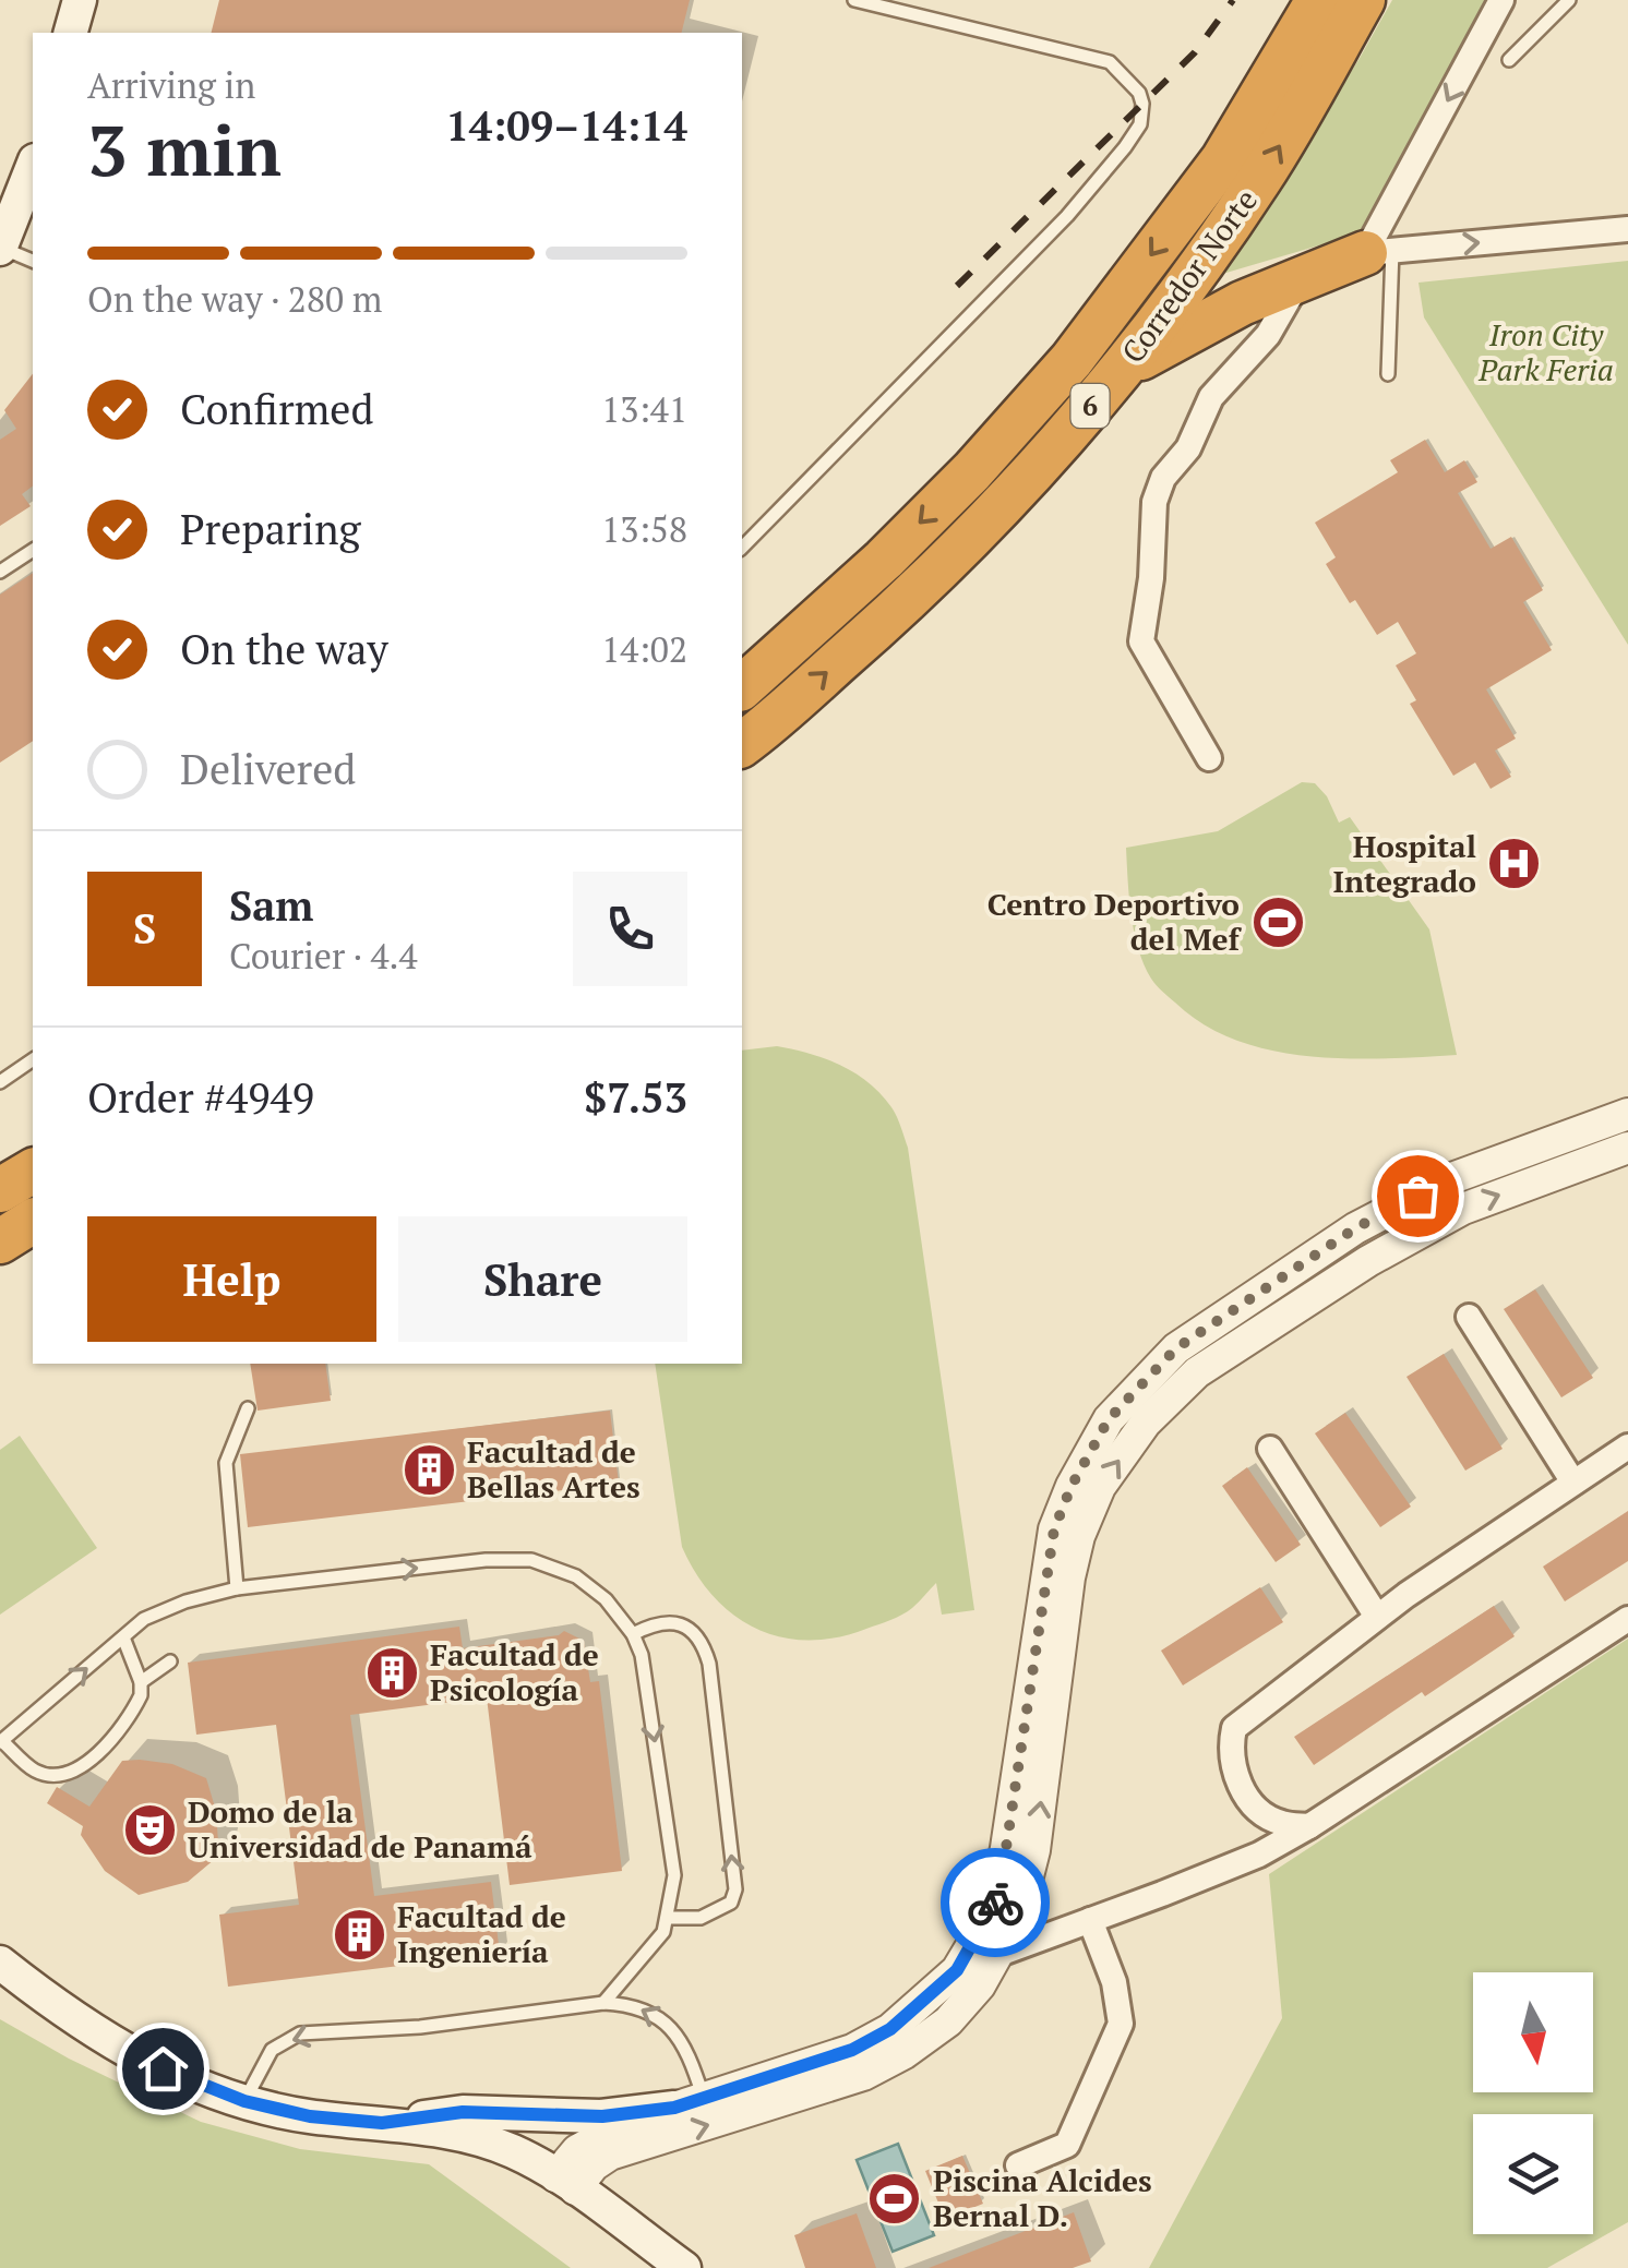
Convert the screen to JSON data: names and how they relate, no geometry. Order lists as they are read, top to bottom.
{
  "streets": {
    "highway": ["Corredor Norte", "6"]
  },
  "parks": ["Iron City Park Feria"],
  "places": {
    "hospital": ["Hospital Integrado"],
    "sports": ["Centro Deportivo del Mef", "Piscina Alcides Bernal D."],
    "building": ["Facultad de Bellas Artes", "Facultad de Psicología", "Facultad de Ingeniería"],
    "theatre": ["Domo de la Universidad de Panamá"]
  },
  "north": "bottom",
  "page": {
    "heading": ["3 min", "Arriving in", "14:09–14:14"],
    "panel": [
      "Sam",
      "Courier · 4.4",
      "Order #4949",
      "$7.53"
    ],
    "bar": "On the way · 280 m",
    "list": [
      ["Confirmed", "13:41"],
      ["Preparing", "13:58"],
      ["On the way", "14:02"],
      "Delivered"
    ],
    "round": "S",
    "buttons": ["Help", "Share"]
  }
}
